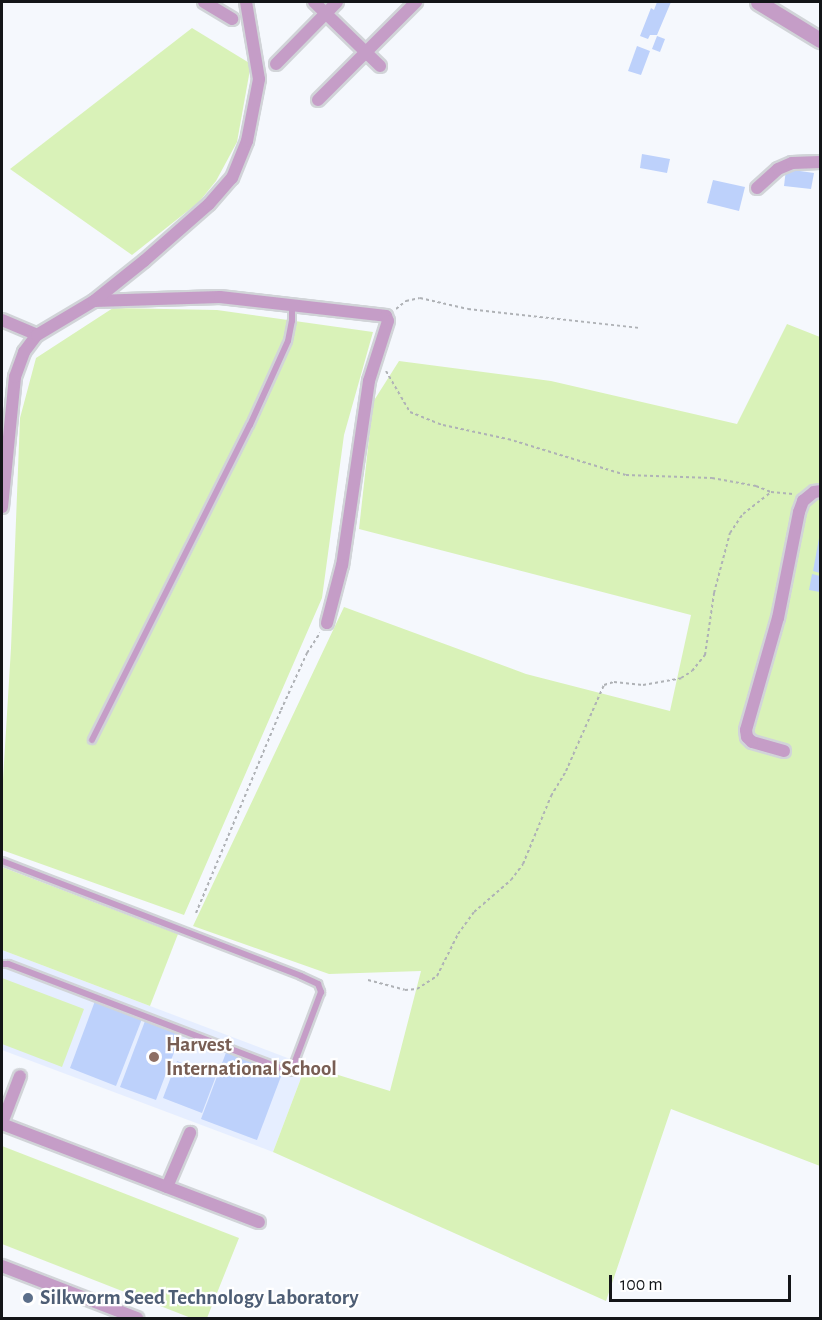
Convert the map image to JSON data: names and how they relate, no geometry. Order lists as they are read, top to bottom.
{
  "places": ["Harvest International School", "Silkworm Seed Technology Laboratory"],
  "scale_bar": "100 m"
}
